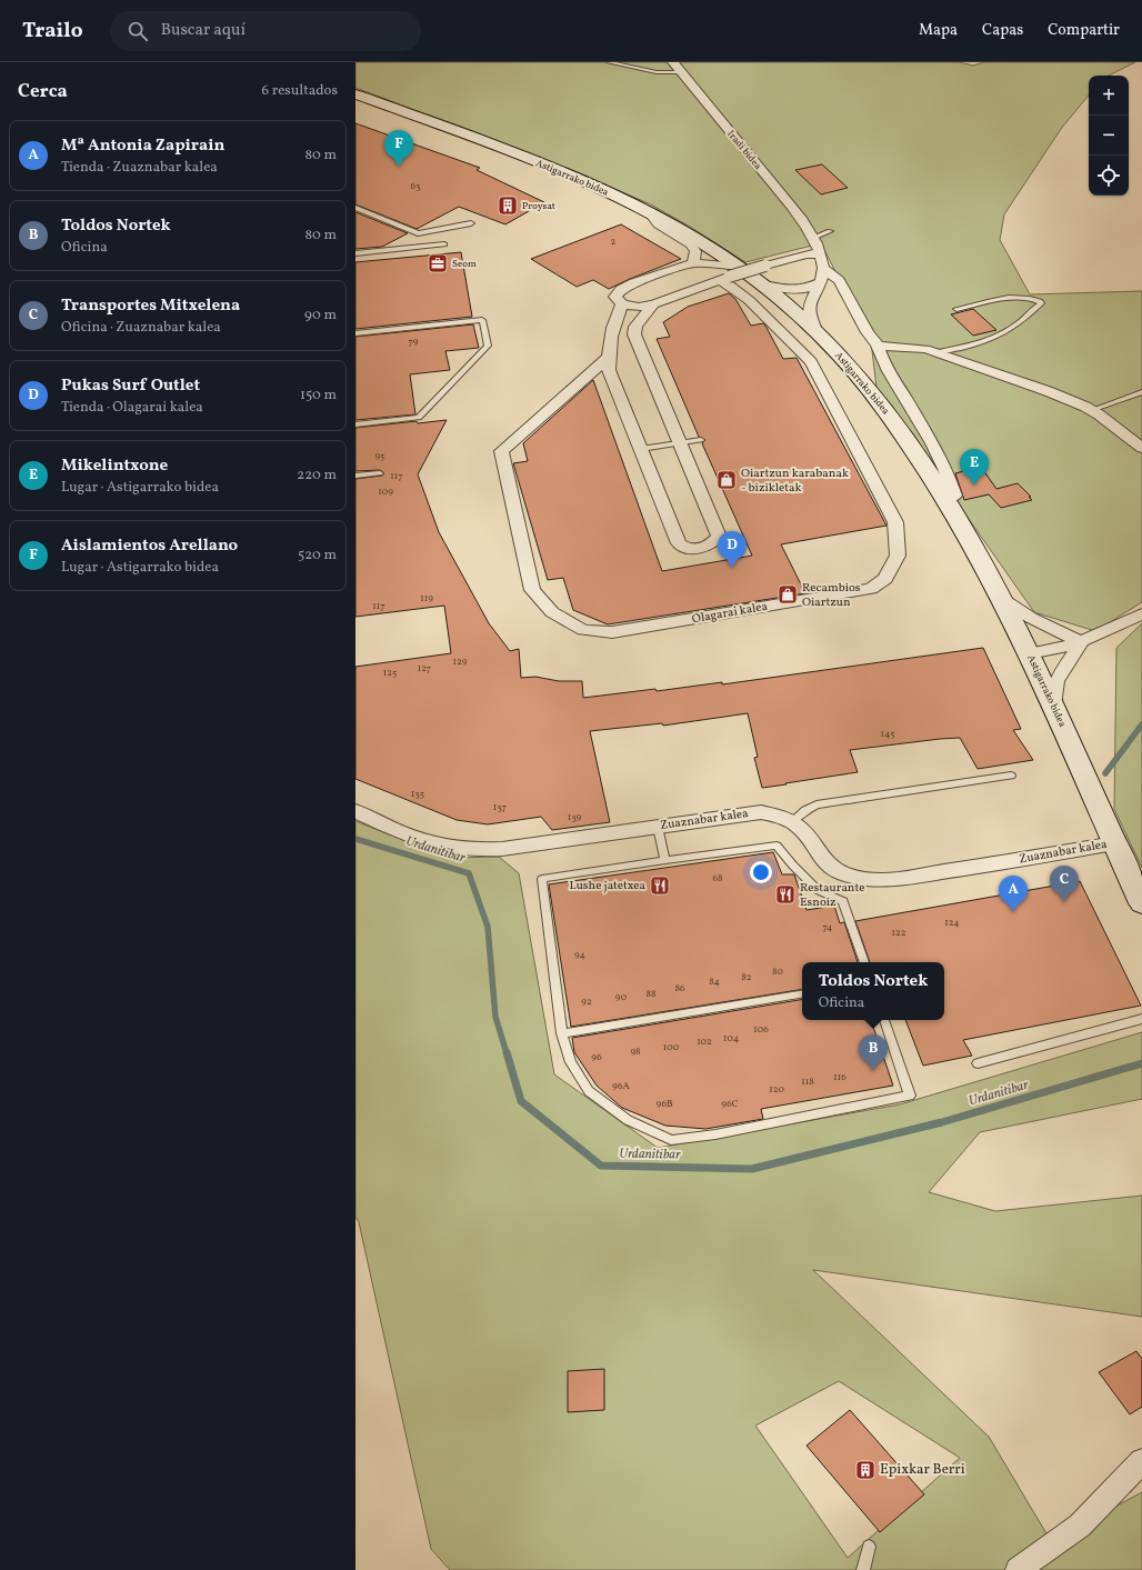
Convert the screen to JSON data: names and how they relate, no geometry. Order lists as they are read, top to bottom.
{
  "streets": {
    "main road": ["Astigarrako bidea"],
    "street": ["Iradi bidea", "Olagarai kalea", "Zuaznabar kalea"]
  },
  "crossings": [
    ["Astigarrako bidea", "Olagarai kalea"],
    ["Astigarrako bidea", "Zuaznabar kalea"]
  ],
  "water": ["Urdanitibar"],
  "places": {
    "building": ["Proysat", "Epixkar Berri"],
    "office": ["Seom"],
    "shop": ["Oiartzun karabanak - bizikletak", "Recambios Oiartzun"],
    "restaurant": ["Lushe jatetxea", "Restaurante Esnoiz"]
  },
  "house_numbers": [
    "63",
    "2",
    "79",
    "95",
    "117",
    "109",
    "119",
    "117",
    "129",
    "127",
    "125",
    "145",
    "135",
    "137",
    "139",
    "68",
    "124",
    "74",
    "122",
    "94",
    "80",
    "82",
    "84",
    "86",
    "88",
    "90",
    "92",
    "106",
    "104",
    "102",
    "100",
    "98",
    "96",
    "116",
    "118",
    "96A",
    "120",
    "96B",
    "96C"
  ],
  "page": {
    "header": "Trailo",
    "search": "Buscar aquí",
    "nav": ["Mapa", "Capas", "Compartir"],
    "heading": ["Cerca", "6 resultados"],
    "map_buttons": ["+", "−"],
    "list": [
      {
        "mark": "A",
        "name": "Mª Antonia Zapirain",
        "note": "Tienda · Zuaznabar kalea",
        "value": "80 m"
      },
      {
        "mark": "B",
        "name": "Toldos Nortek",
        "note": "Oficina",
        "value": "80 m"
      },
      {
        "mark": "C",
        "name": "Transportes Mitxelena",
        "note": "Oficina · Zuaznabar kalea",
        "value": "90 m"
      },
      {
        "mark": "D",
        "name": "Pukas Surf Outlet",
        "note": "Tienda · Olagarai kalea",
        "value": "150 m"
      },
      {
        "mark": "E",
        "name": "Mikelintxone",
        "note": "Lugar · Astigarrako bidea",
        "value": "220 m"
      },
      {
        "mark": "F",
        "name": "Aislamientos Arellano",
        "note": "Lugar · Astigarrako bidea",
        "value": "520 m"
      }
    ],
    "pins": [
      "F",
      "E",
      "D",
      "C",
      "A",
      "B"
    ],
    "popup": ["Toldos Nortek", "Oficina"]
  }
}
